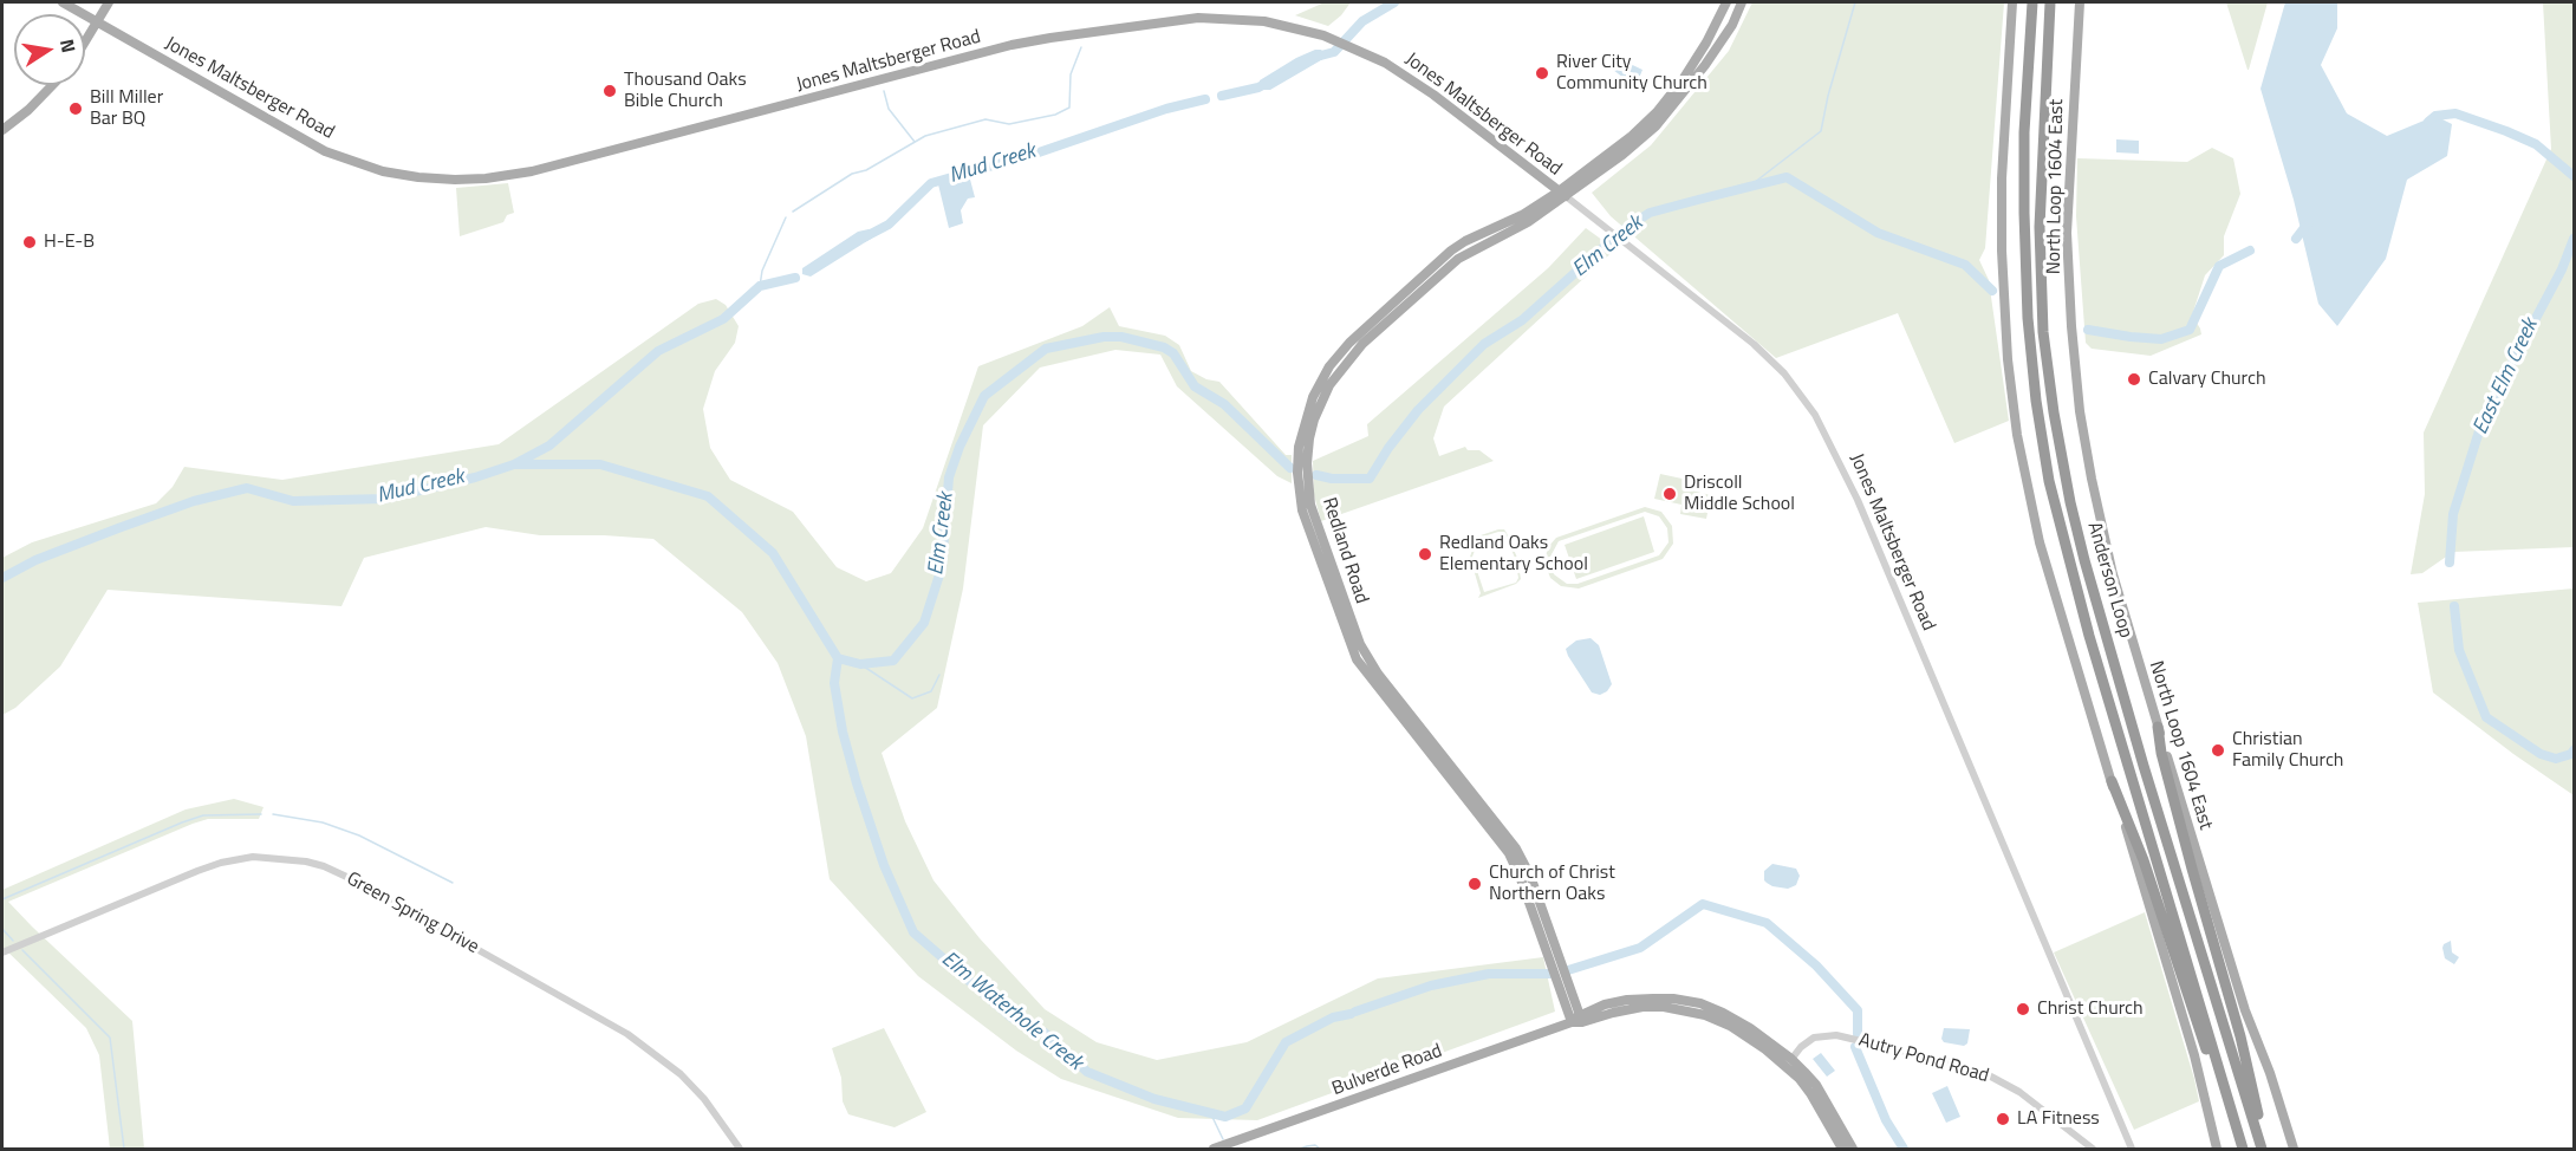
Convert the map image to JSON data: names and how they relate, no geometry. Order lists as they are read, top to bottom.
{
  "streets": {
    "highway": ["Anderson Loop"],
    "main road": [
      "Jones Maltsberger Road",
      "North Loop 1604 East",
      "Redland Road",
      "Bulverde Road"
    ],
    "street": ["Green Spring Drive", "Autry Pond Road"]
  },
  "crossings": [
    ["Jones Maltsberger Road", "Redland Road"],
    ["Redland Road", "Bulverde Road"],
    ["Autry Pond Road", "Bulverde Road"]
  ],
  "water": [
    "Mud Creek",
    "Elm Creek",
    "East Elm Creek",
    "Elm Waterhole Creek"
  ],
  "places": [
    "River City Community Church",
    "Thousand Oaks Bible Church",
    "Bill Miller Bar BQ",
    "H-E-B",
    "Calvary Church",
    "Driscoll Middle School",
    "Redland Oaks Elementary School",
    "Christian Family Church",
    "Church of Christ Northern Oaks",
    "Christ Church",
    "LA Fitness"
  ],
  "north": "right"
}
